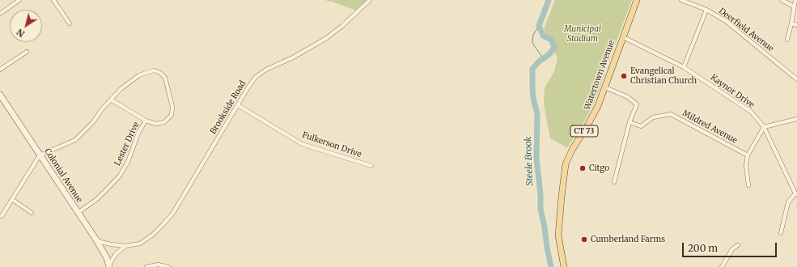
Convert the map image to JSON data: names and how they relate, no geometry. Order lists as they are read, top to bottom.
{
  "streets": {
    "main road": ["Watertown Avenue", "CT 73"],
    "street": [
      "Deerfield Avenue",
      "Kaynor Drive",
      "Brookside Road",
      "Mildred Avenue",
      "Lester Drive",
      "Fulkerson Drive",
      "Colonial Avenue"
    ]
  },
  "crossings": [
    ["Watertown Avenue", "Kaynor Drive"],
    ["Brookside Road", "Fulkerson Drive"],
    ["Brookside Road", "Colonial Avenue"],
    ["Lester Drive", "Colonial Avenue"]
  ],
  "water": ["Steele Brook"],
  "parks": ["Municipal Stadium"],
  "places": ["Evangelical Christian Church", "Citgo", "Cumberland Farms"],
  "scale_bar": "200 m",
  "north": "bottom left"
}
